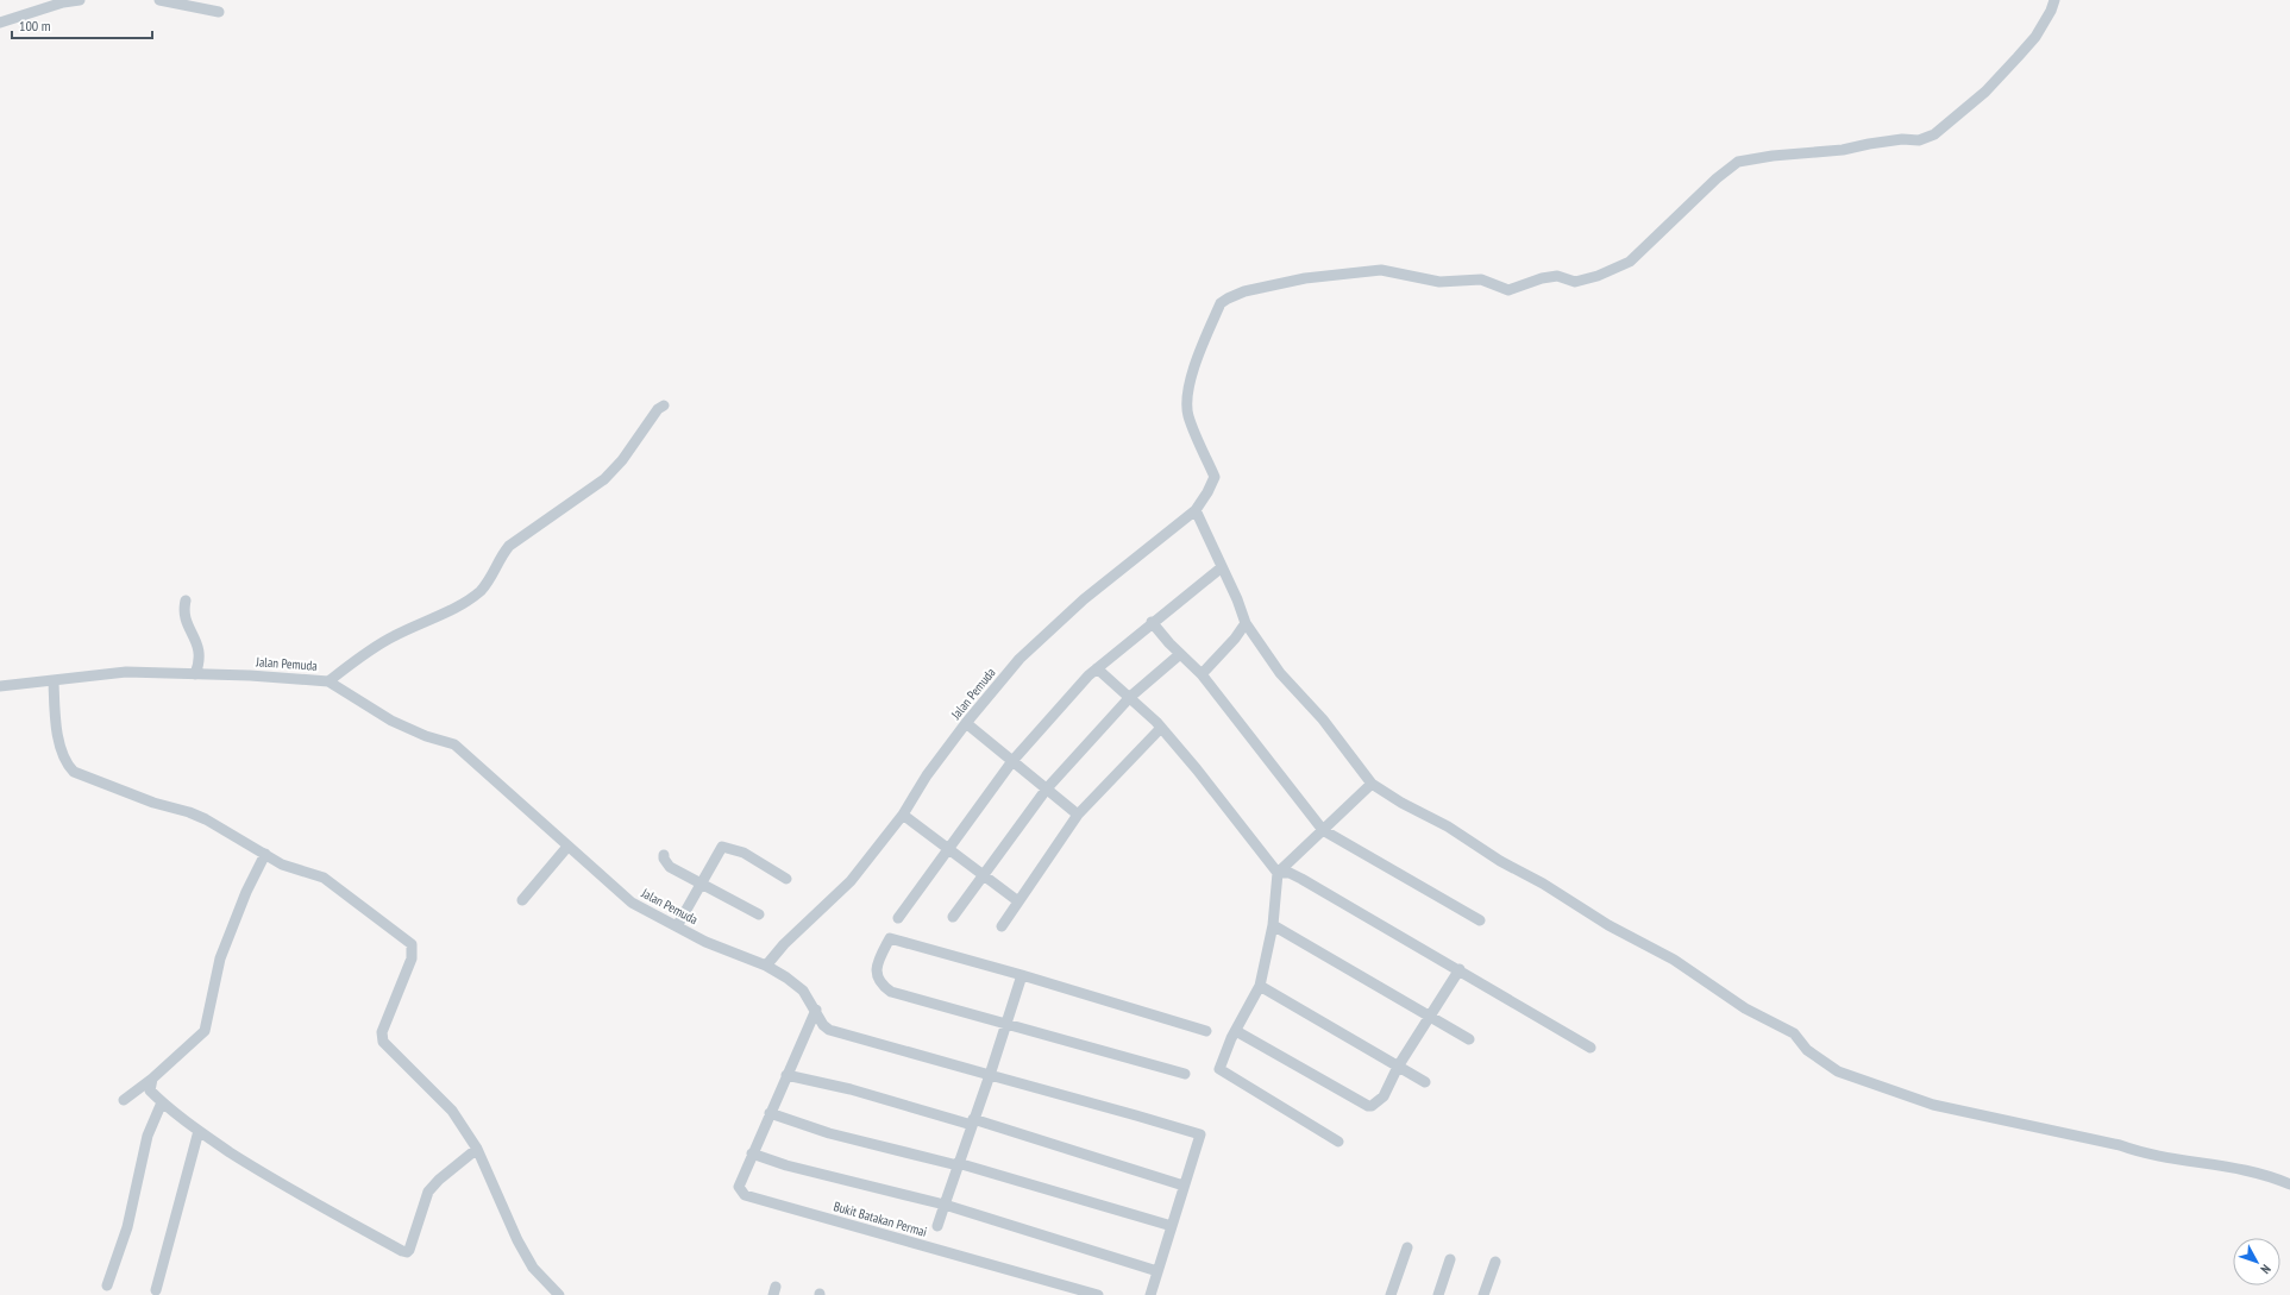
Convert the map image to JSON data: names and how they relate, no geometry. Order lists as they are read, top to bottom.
{
  "streets": {
    "street": ["Jalan Pemuda", "Bukit Batakan Permai"]
  },
  "scale_bar": "100 m",
  "north": "bottom right"
}
